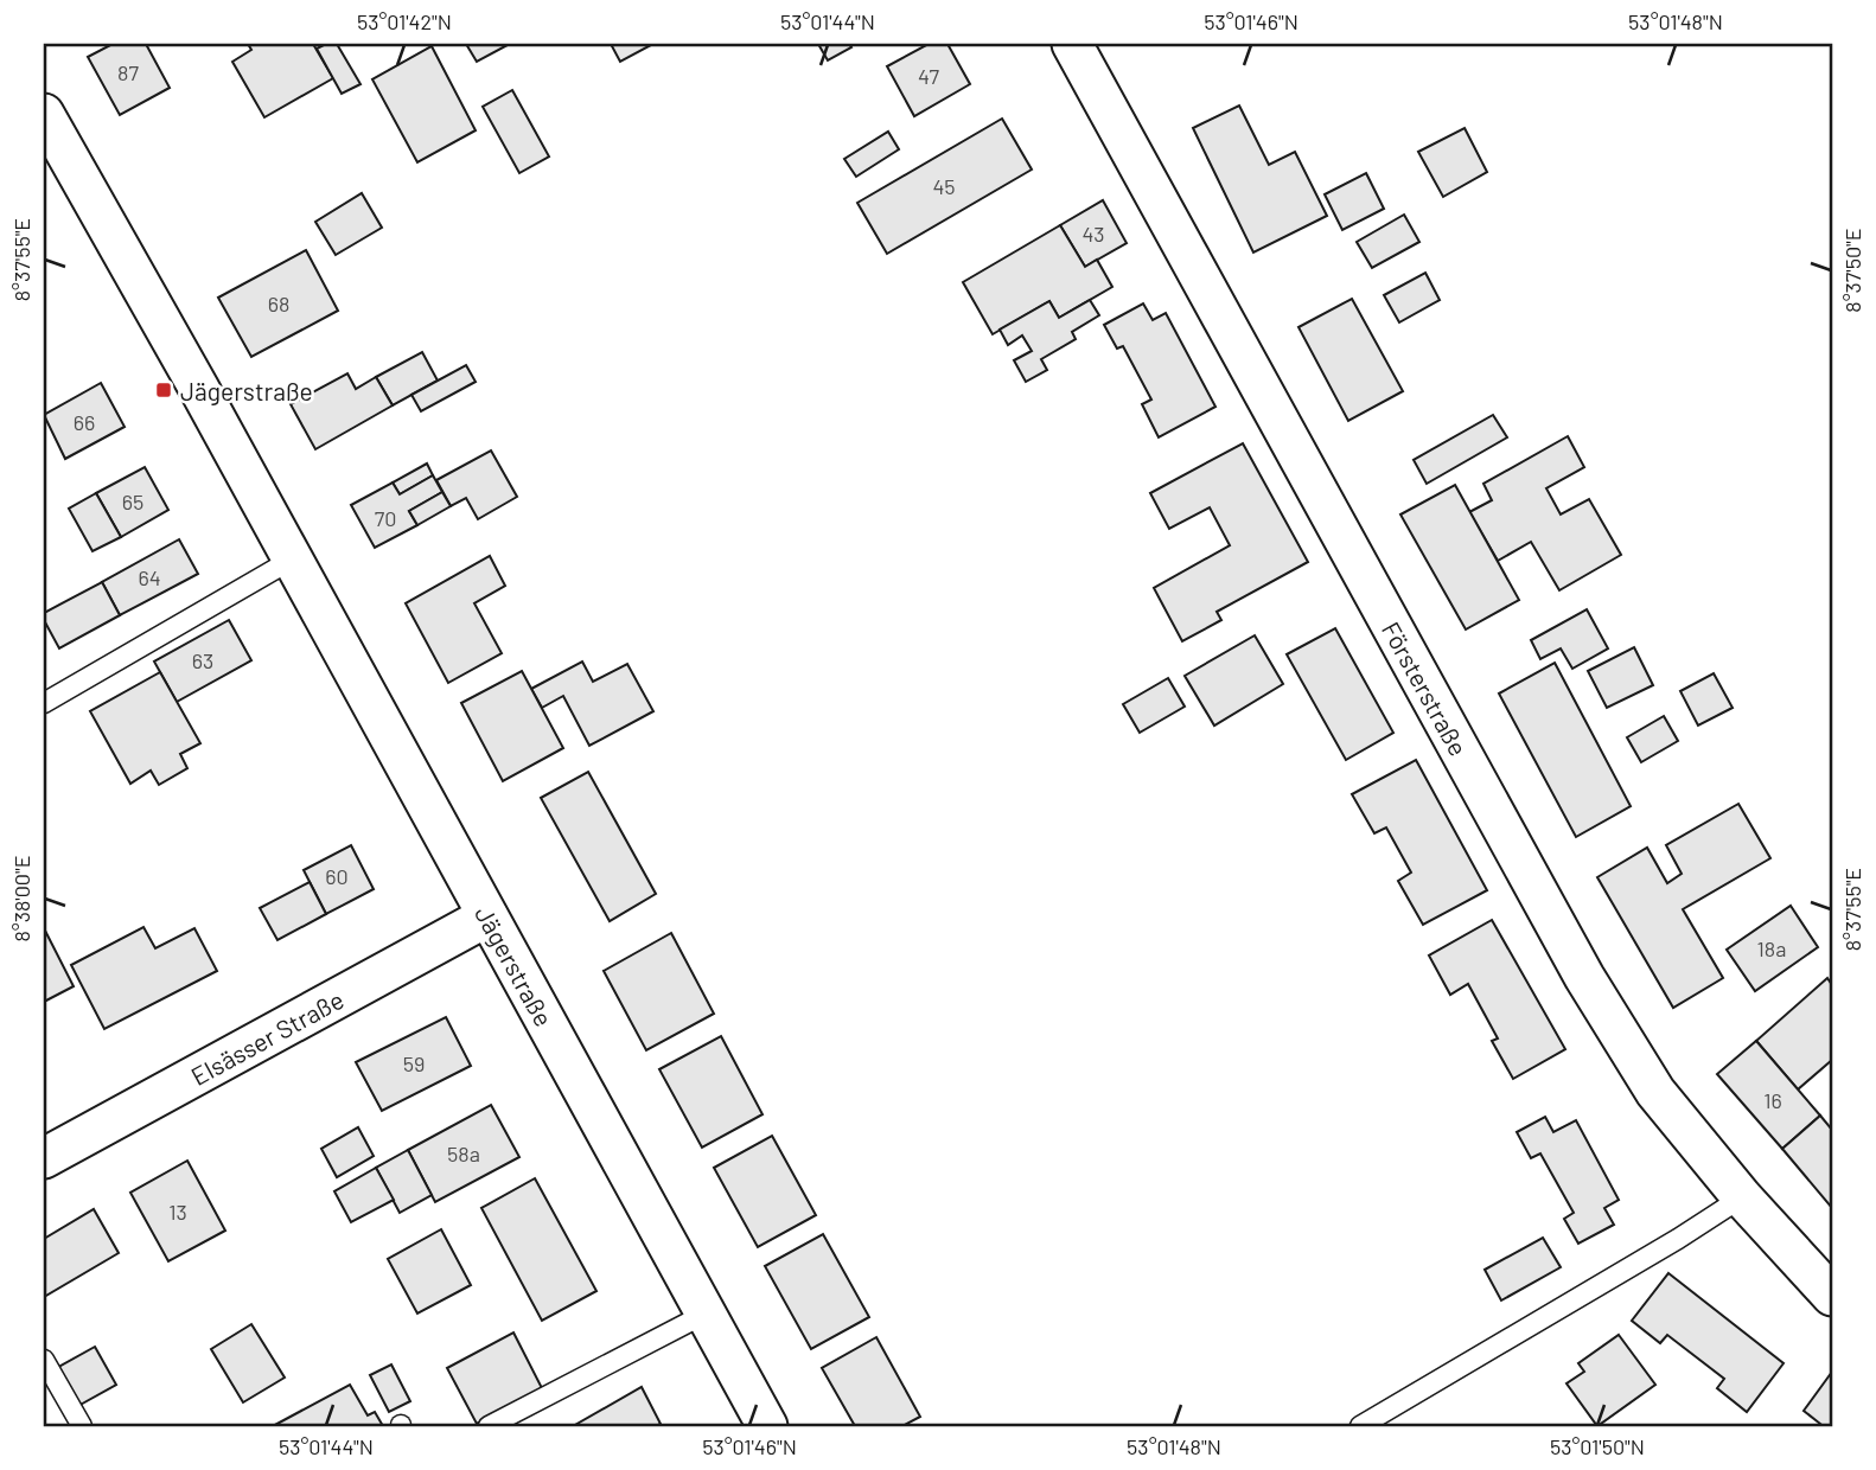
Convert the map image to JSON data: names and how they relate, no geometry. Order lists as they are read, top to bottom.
{
  "streets": {
    "street": ["Försterstraße", "Jägerstraße", "Elsässer Straße"]
  },
  "crossings": [
    ["Jägerstraße", "Elsässer Straße"]
  ],
  "places": {
    "transit": ["Jägerstraße"]
  },
  "house_numbers": [
    "87",
    "47",
    "45",
    "43",
    "68",
    "66",
    "65",
    "70",
    "64",
    "63",
    "60",
    "18a",
    "59",
    "16",
    "58a",
    "13"
  ],
  "coordinates": [
    "53°01'42\"N",
    "53°01'44\"N",
    "53°01'46\"N",
    "53°01'48\"N",
    "8°37'55\"E",
    "8°37'50\"E",
    "8°38'00\"E",
    "53°01'50\"N"
  ]
}
